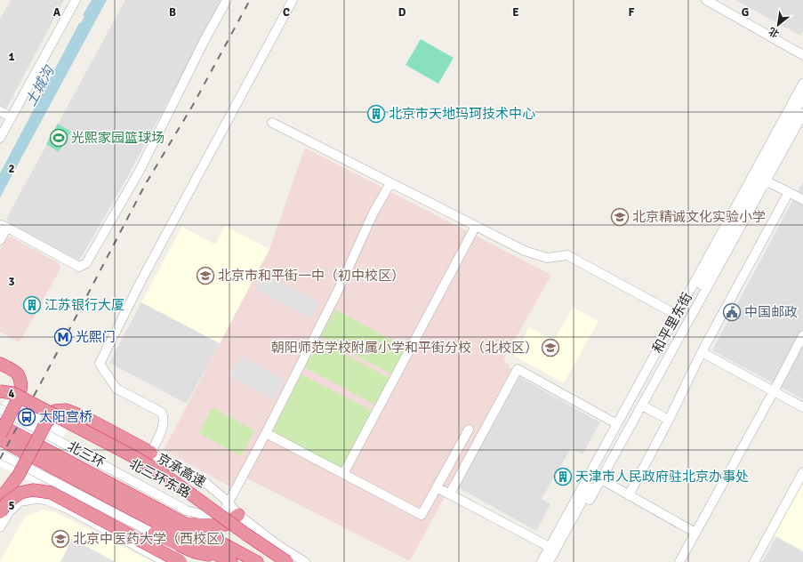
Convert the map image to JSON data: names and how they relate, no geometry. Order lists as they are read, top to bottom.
{
  "streets": {
    "highway": ["北三环"],
    "street": ["和平里东街", "京承高速", "北三环东路"]
  },
  "crossings": [
    ["京承高速", "北三环东路"]
  ],
  "water": ["土城沟"],
  "places": {
    "building": ["北京市天地玛珂技术中心", "江苏银行大厦", "天津市人民政府驻北京办事处"],
    "sports": ["光熙家园篮球场"],
    "school or university": [
      "北京精诚文化实验小学",
      "北京市和平街一中（初中校区）",
      "朝阳师范学校附属小学和平街分校（北校区）",
      "北京中医药大学（西校区）"
    ],
    "public building": ["中国邮政"],
    "metro station": ["光熙门"],
    "bus stop": ["太阳宫桥"]
  },
  "north": "bottom left",
  "grid": {
    "columns": [
      "A",
      "B",
      "C",
      "D",
      "E",
      "F",
      "G"
    ],
    "rows": [
      "1",
      "2",
      "3",
      "4",
      "5"
    ]
  }
}
